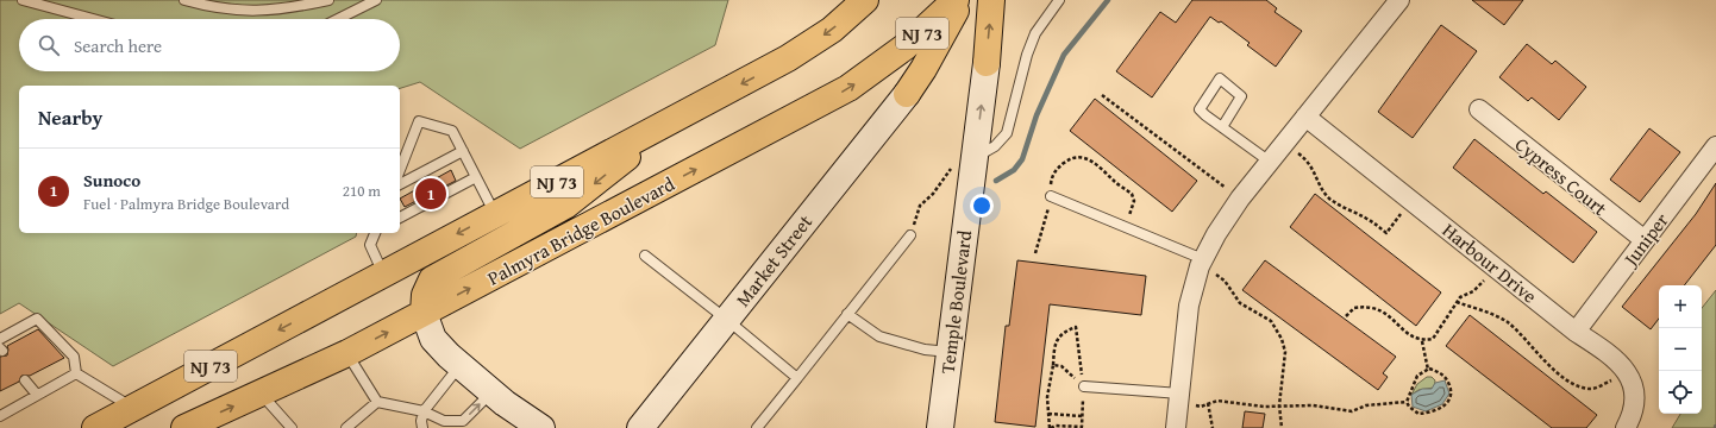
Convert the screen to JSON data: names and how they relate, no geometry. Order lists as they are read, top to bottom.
{
  "streets": {
    "highway": ["NJ 73", "Palmyra Bridge Boulevard"],
    "street": [
      "Cypress Court",
      "Juniper",
      "Market Street",
      "Harbour Drive",
      "Temple Boulevard"
    ]
  },
  "crossings": [
    ["Cypress Court", "Juniper"],
    ["Juniper", "Harbour Drive"]
  ],
  "page": {
    "search": "Search here",
    "heading": "Nearby",
    "list": [
      {
        "mark": "1",
        "name": "Sunoco",
        "note": "Fuel · Palmyra Bridge Boulevard",
        "value": "210 m"
      }
    ],
    "pins": "1",
    "map_buttons": ["+", "−"]
  }
}
